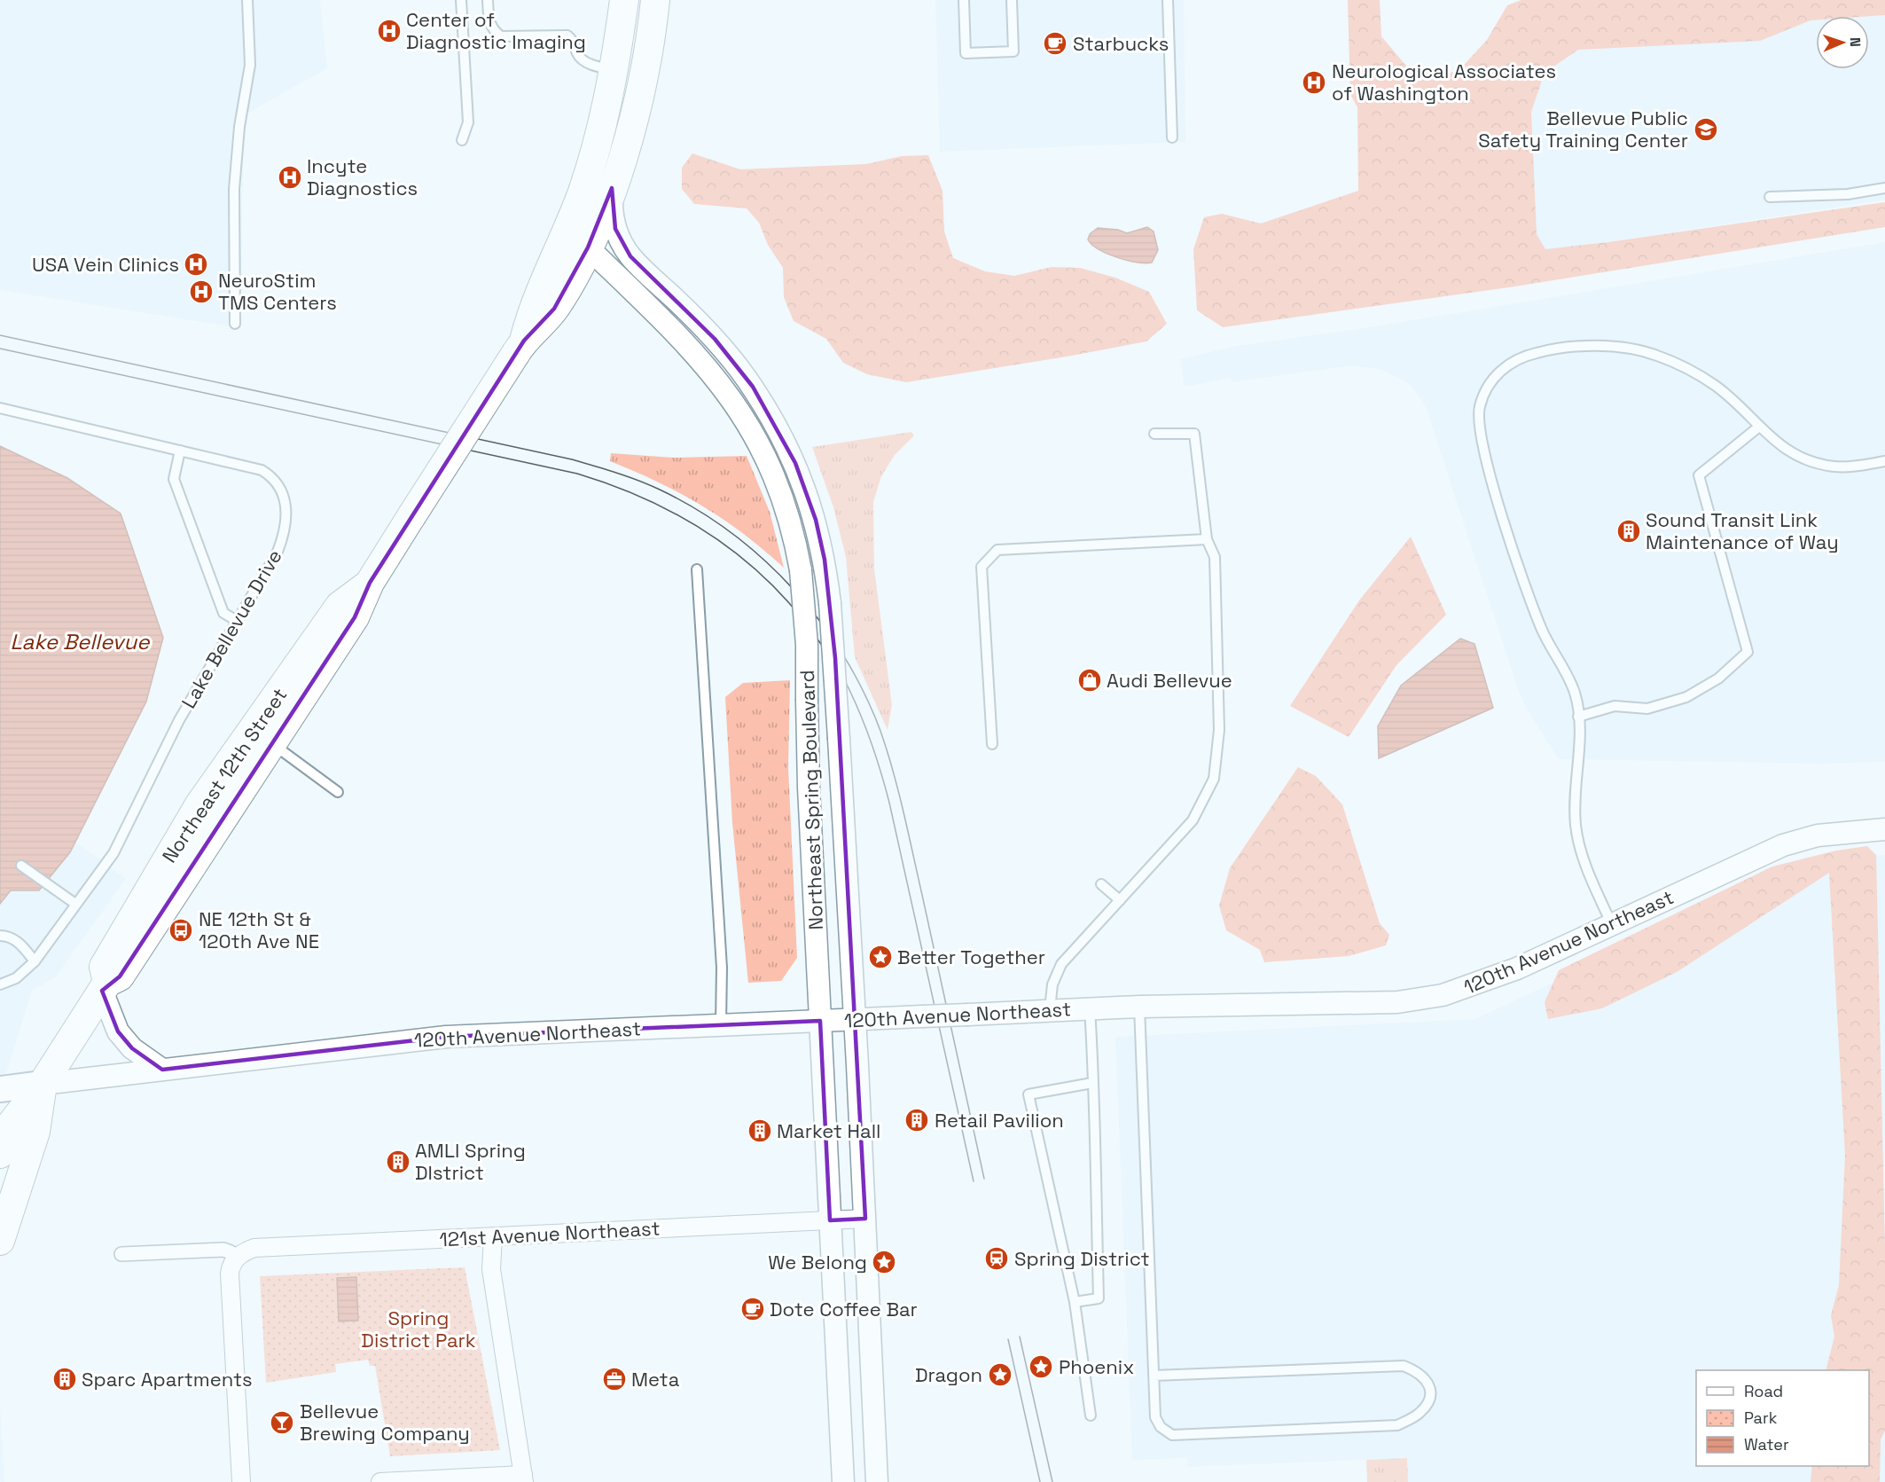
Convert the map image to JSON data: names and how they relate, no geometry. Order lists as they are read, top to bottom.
{
  "streets": {
    "main road": ["Northeast 12th Street", "120th Avenue Northeast"],
    "street": ["Northeast Spring Boulevard", "121st Avenue Northeast"],
    "lane": ["Lake Bellevue Drive"]
  },
  "crossings": [
    ["Northeast 12th Street", "Northeast Spring Boulevard"],
    ["Northeast 12th Street", "120th Avenue Northeast"],
    ["Northeast Spring Boulevard", "120th Avenue Northeast"],
    ["Northeast Spring Boulevard", "121st Avenue Northeast"]
  ],
  "water": ["Lake Bellevue"],
  "parks": ["Spring District Park"],
  "places": {
    "hospital": [
      "Center of Diagnostic Imaging",
      "Neurological Associates of Washington",
      "Incyte Diagnostics",
      "USA Vein Clinics",
      "NeuroStim TMS Centers"
    ],
    "cafe": ["Starbucks", "Dote Coffee Bar"],
    "school or university": ["Bellevue Public Safety Training Center"],
    "building": [
      "Sound Transit Link Maintenance of Way",
      "Retail Pavilion",
      "Market Hall",
      "AMLI Spring DIstrict",
      "Sparc Apartments"
    ],
    "shop": ["Audi Bellevue"],
    "bus stop": ["NE 12th St & 120th Ave NE"],
    "place": [
      "Better Together",
      "We Belong",
      "Phoenix",
      "Dragon"
    ],
    "station": ["Spring District"],
    "office": ["Meta"],
    "bar": ["Bellevue Brewing Company"]
  },
  "legend": ["Road", "Park", "Water"],
  "north": "right"
}
